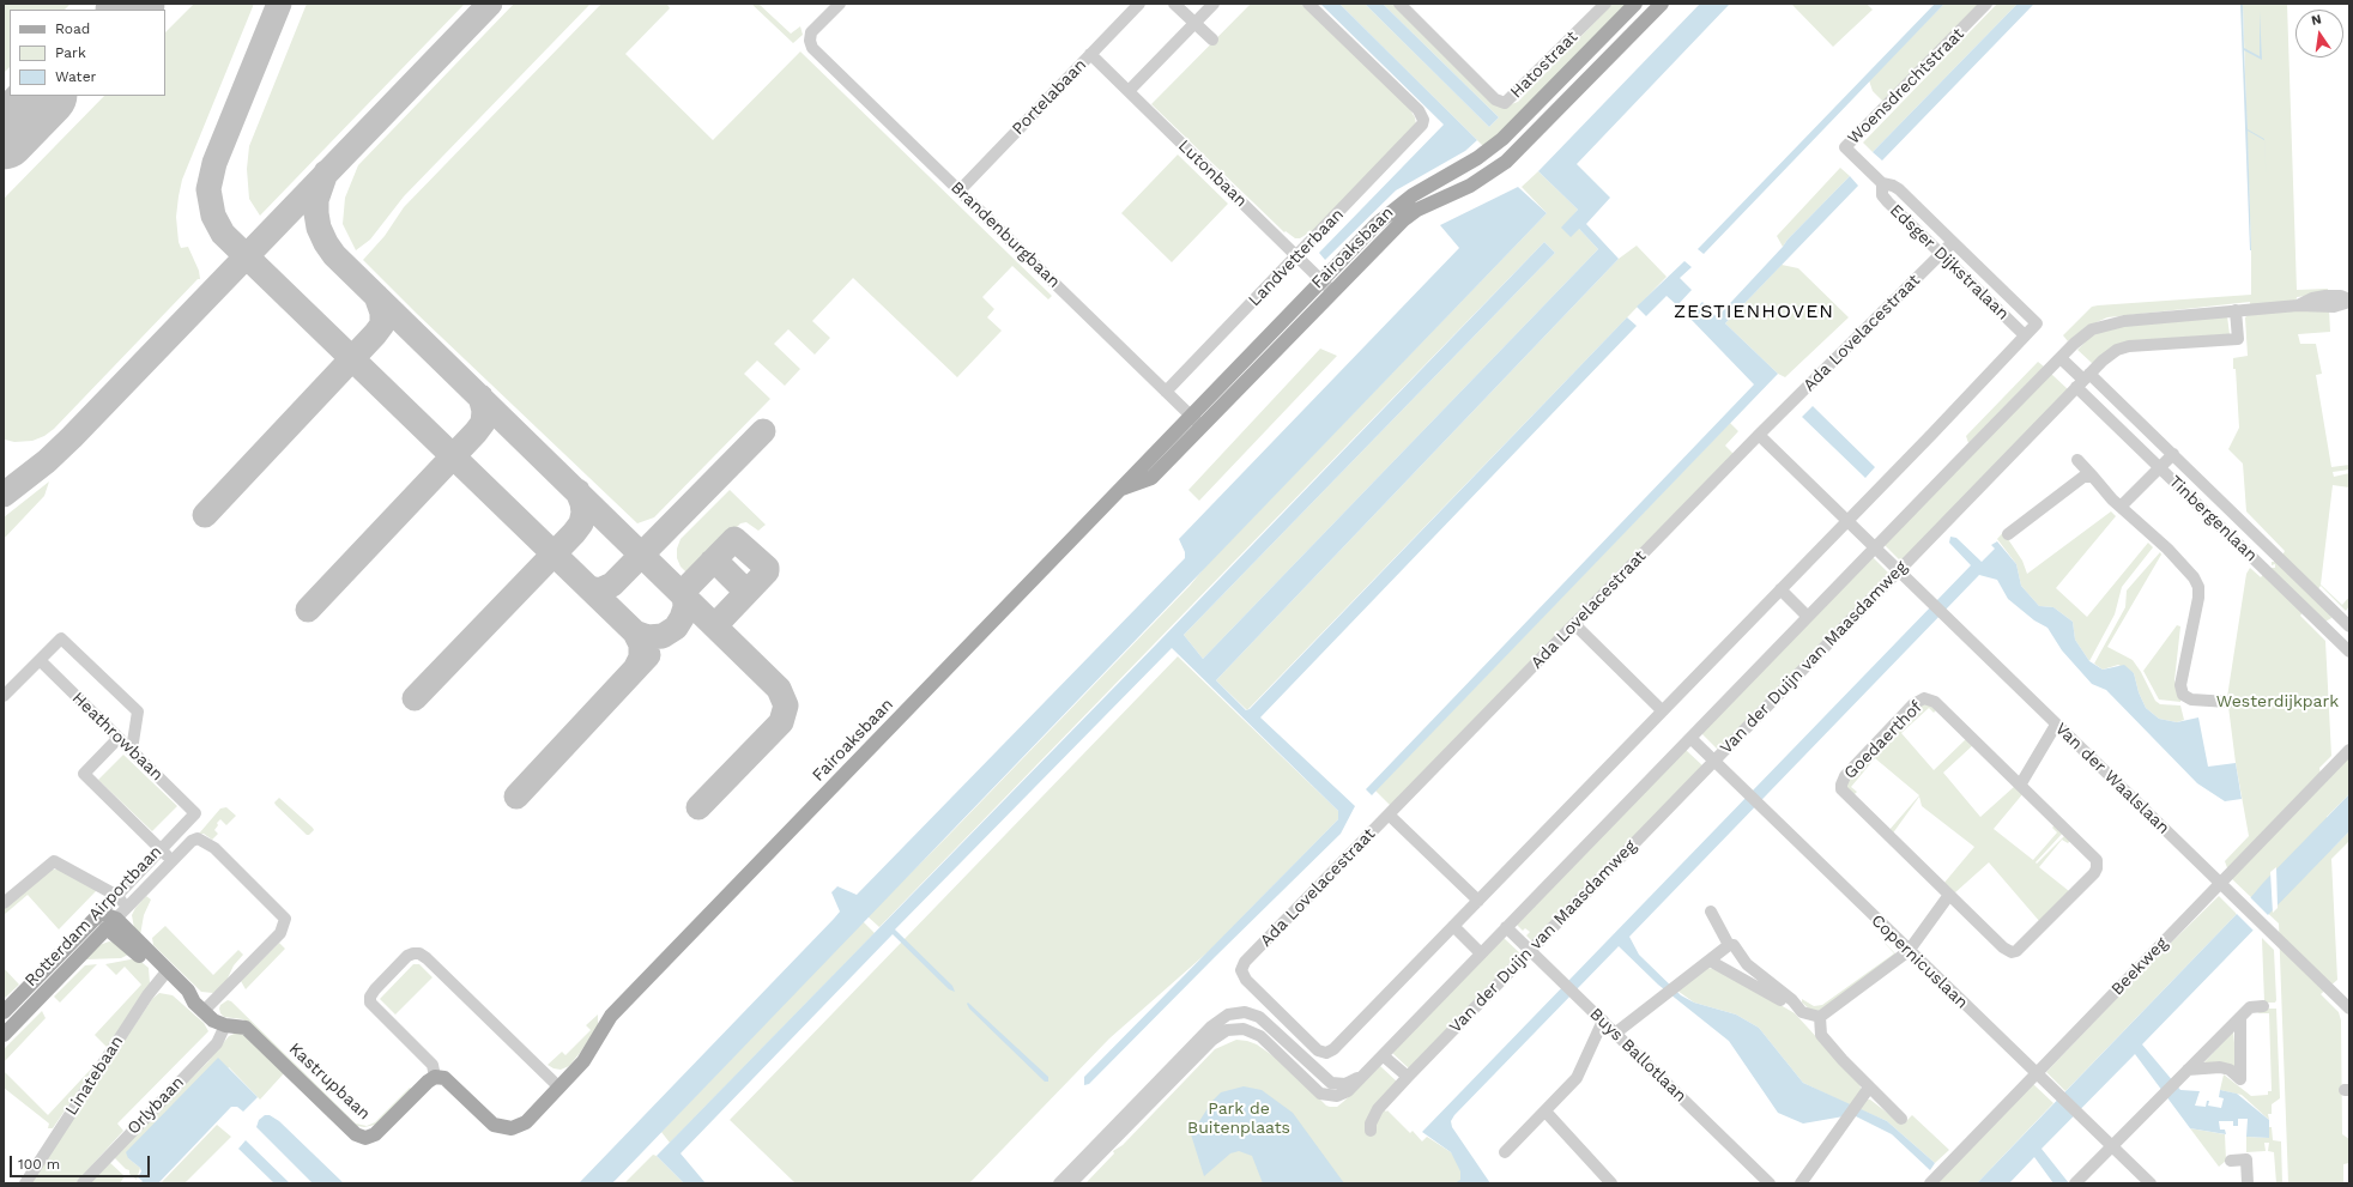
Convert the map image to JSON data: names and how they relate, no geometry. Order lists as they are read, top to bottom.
{
  "streets": {
    "main road": ["Fairoaksbaan", "Rotterdam Airportbaan", "Kastrupbaan"],
    "street": [
      "Hatostraat",
      "Woensdrechtstraat",
      "Portelabaan",
      "Lutonbaan",
      "Brandenburgbaan",
      "Landvetterbaan",
      "Edsger Dijkstralaan",
      "Ada Lovelacestraat",
      "Tinbergenlaan",
      "Van der Duijn van Maasdamweg",
      "Heathrowbaan",
      "Goedaerthof",
      "Van der Waalslaan",
      "Copernicuslaan",
      "Beekweg",
      "Buys Ballotlaan",
      "Linatebaan",
      "Orlybaan"
    ]
  },
  "crossings": [
    ["Woensdrechtstraat", "Edsger Dijkstralaan"],
    ["Portelabaan", "Lutonbaan"],
    ["Portelabaan", "Brandenburgbaan"],
    ["Lutonbaan", "Fairoaksbaan"],
    ["Lutonbaan", "Landvetterbaan"],
    ["Brandenburgbaan", "Fairoaksbaan"],
    ["Brandenburgbaan", "Landvetterbaan"],
    ["Fairoaksbaan", "Kastrupbaan"],
    ["Edsger Dijkstralaan", "Ada Lovelacestraat"],
    ["Ada Lovelacestraat", "Van der Duijn van Maasdamweg"],
    ["Ada Lovelacestraat", "Van der Waalslaan"],
    ["Tinbergenlaan", "Van der Duijn van Maasdamweg"],
    ["Van der Duijn van Maasdamweg", "Van der Waalslaan"],
    ["Van der Duijn van Maasdamweg", "Copernicuslaan"],
    ["Van der Duijn van Maasdamweg", "Buys Ballotlaan"],
    ["Heathrowbaan", "Rotterdam Airportbaan"],
    ["Van der Waalslaan", "Beekweg"],
    ["Rotterdam Airportbaan", "Kastrupbaan"],
    ["Copernicuslaan", "Beekweg"],
    ["Linatebaan", "Kastrupbaan"],
    ["Kastrupbaan", "Orlybaan"]
  ],
  "districts": ["ZESTIENHOVEN"],
  "parks": ["Westerdijkpark", "Park de Buitenplaats"],
  "legend": ["Road", "Park", "Water"],
  "scale_bar": "100 m",
  "north": "top"
}
